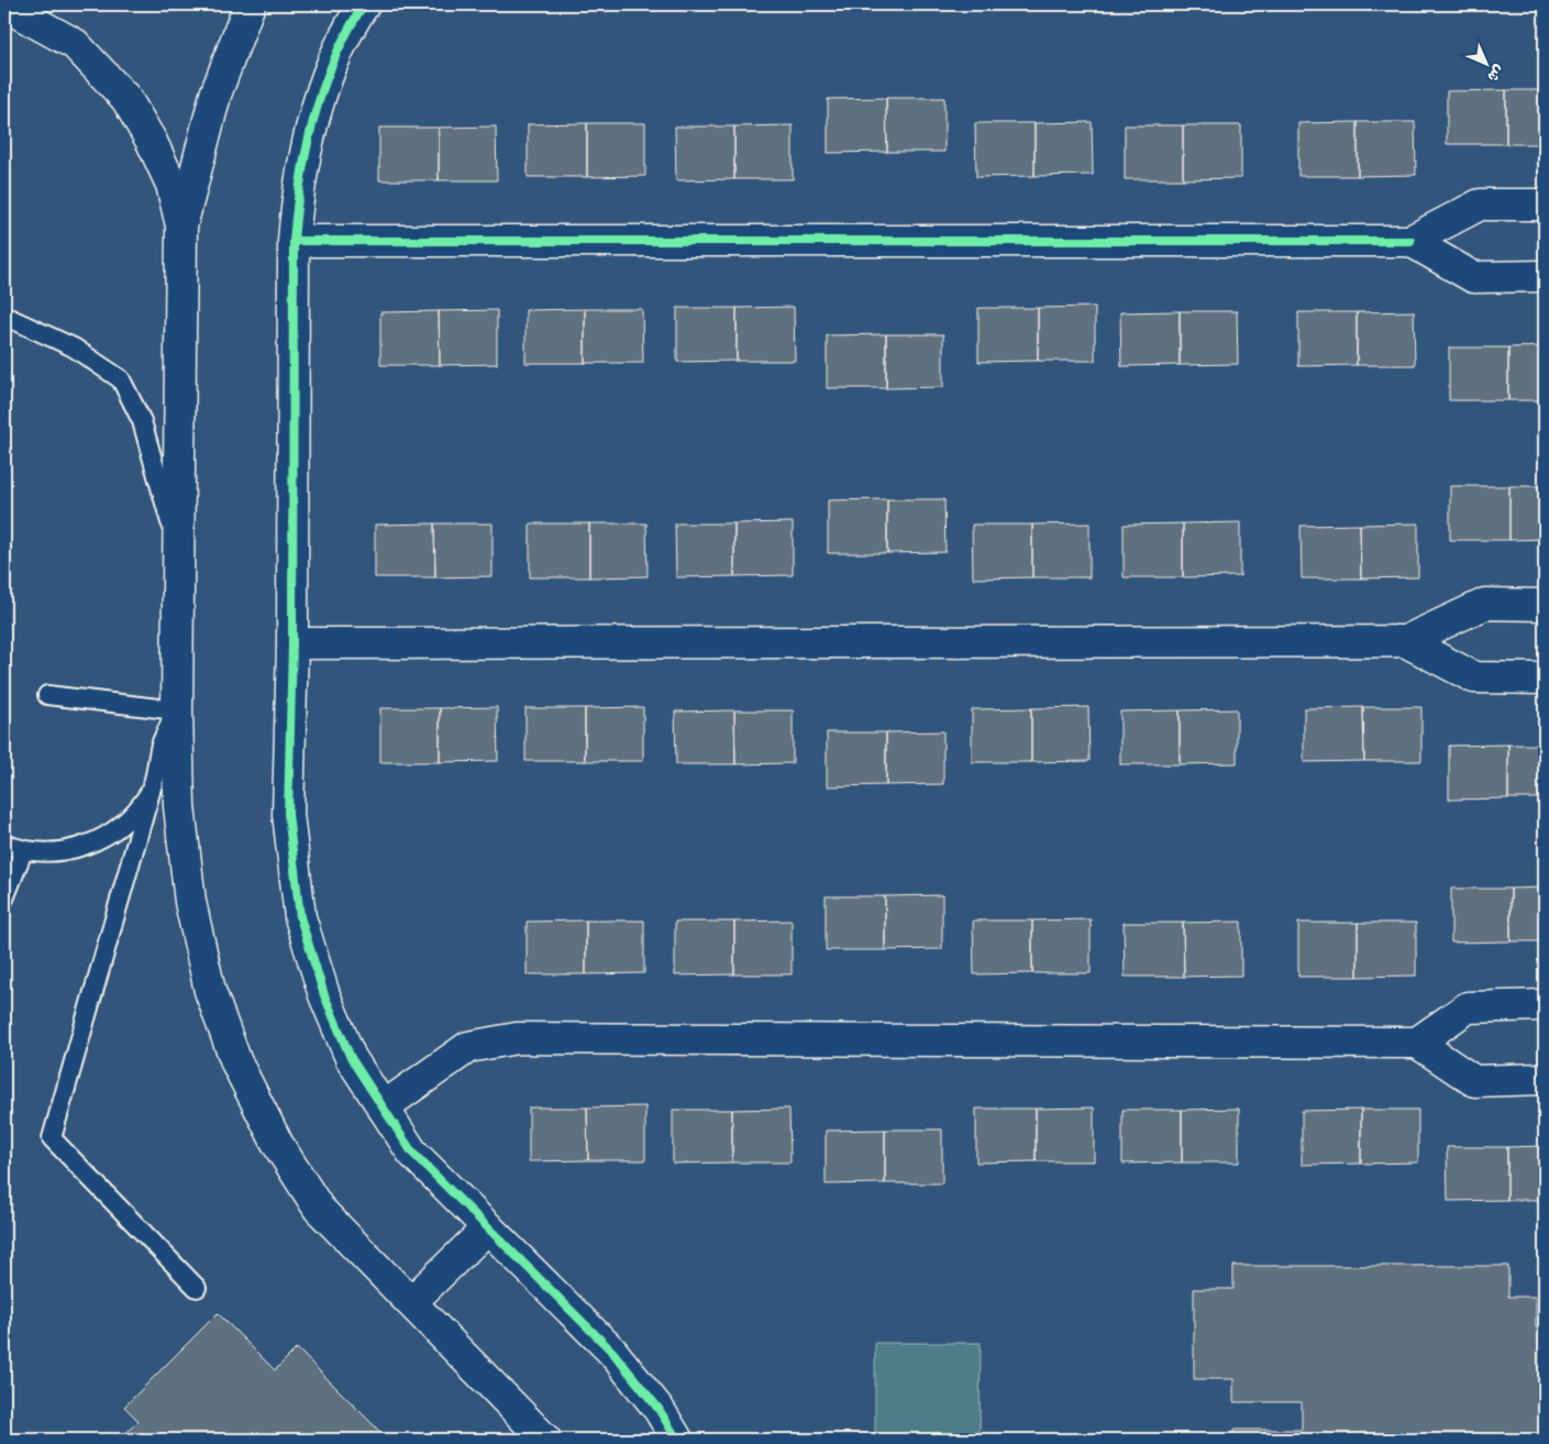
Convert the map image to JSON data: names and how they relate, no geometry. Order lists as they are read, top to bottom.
{
  "north": "bottom right"
}
